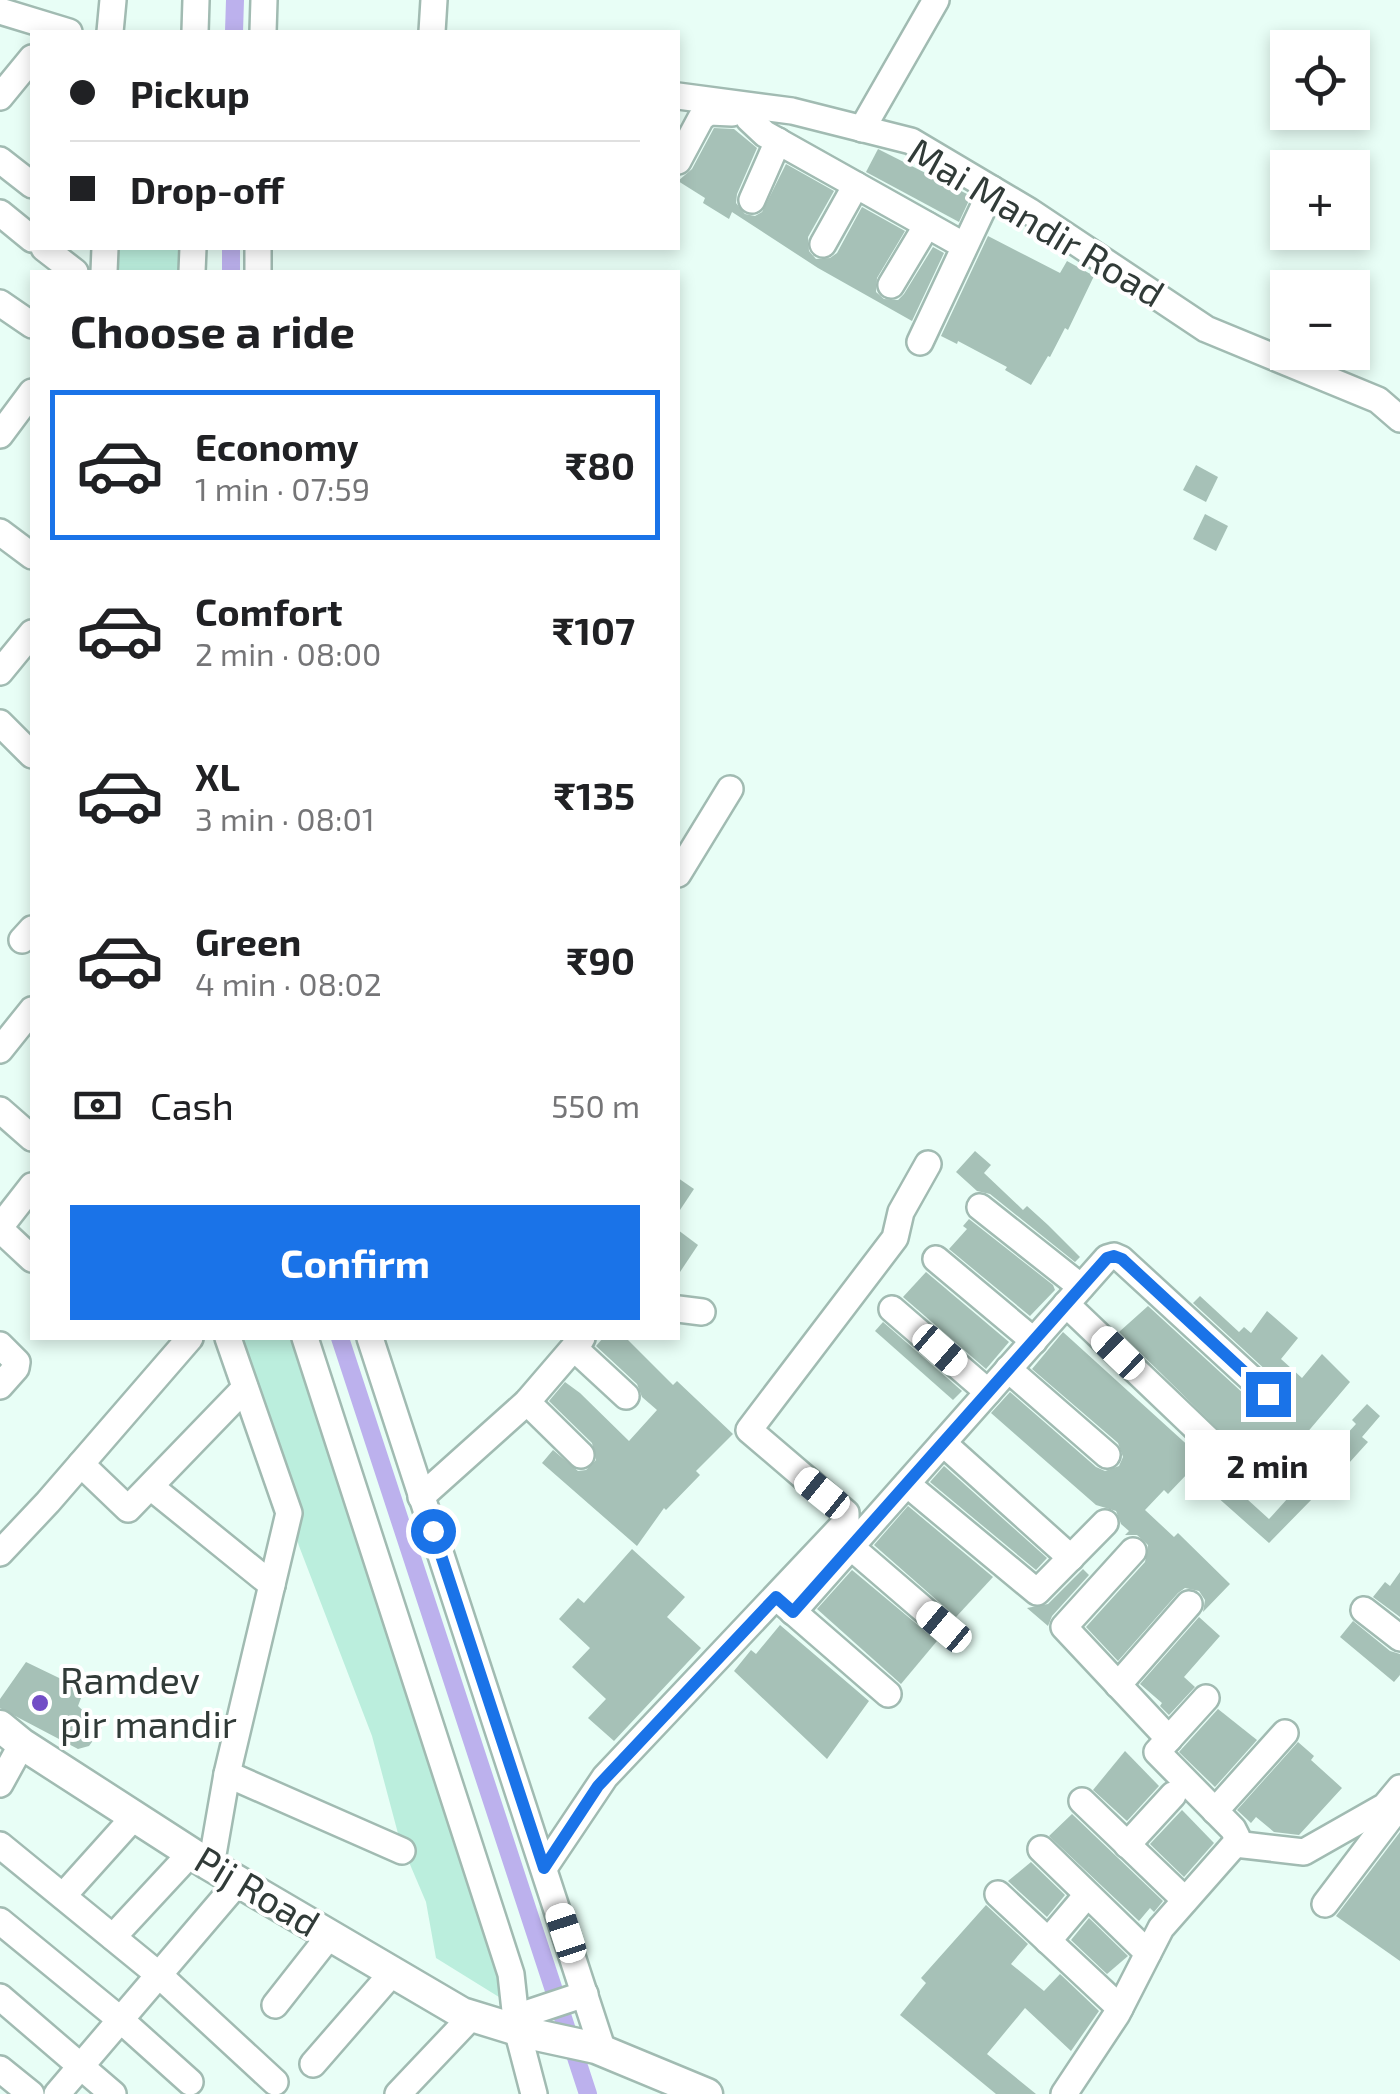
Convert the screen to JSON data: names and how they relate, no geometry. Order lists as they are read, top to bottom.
{
  "streets": {
    "main road": ["Pij Road"],
    "street": ["Mai Mandir Road"]
  },
  "places": ["Ramdev pir mandir"],
  "page": {
    "map_buttons": ["+", "−"],
    "banner": ["Pickup", "Drop-off"],
    "heading": "Choose a ride",
    "list": [
      {
        "name": "Economy",
        "note": "1 min · 07:59",
        "value": "₹80"
      },
      {
        "name": "Comfort",
        "note": "2 min · 08:00",
        "value": "₹107"
      },
      {
        "name": "XL",
        "note": "3 min · 08:01",
        "value": "₹135"
      },
      {
        "name": "Green",
        "note": "4 min · 08:02",
        "value": "₹90"
      }
    ],
    "pay": ["Cash", "550 m"],
    "buttons": "Confirm",
    "bubble": "2 min"
  }
}
